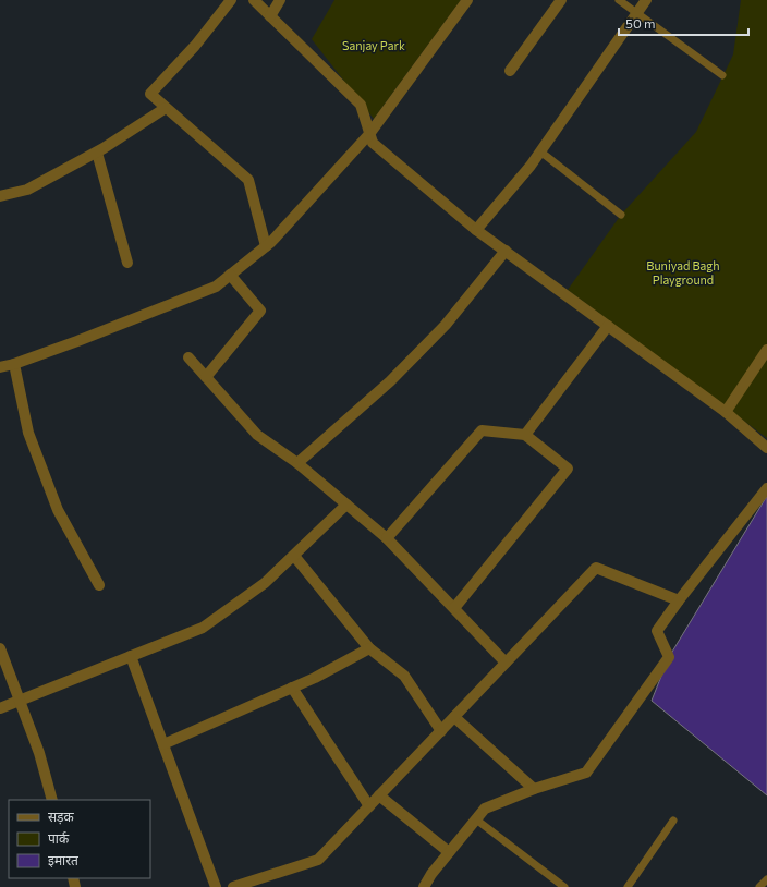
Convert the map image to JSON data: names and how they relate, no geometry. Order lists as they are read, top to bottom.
{
  "parks": ["Sanjay Park", "Buniyad Bagh Playground"],
  "legend": ["सड़क", "पार्क", "इमारत"],
  "scale_bar": "50 m"
}
